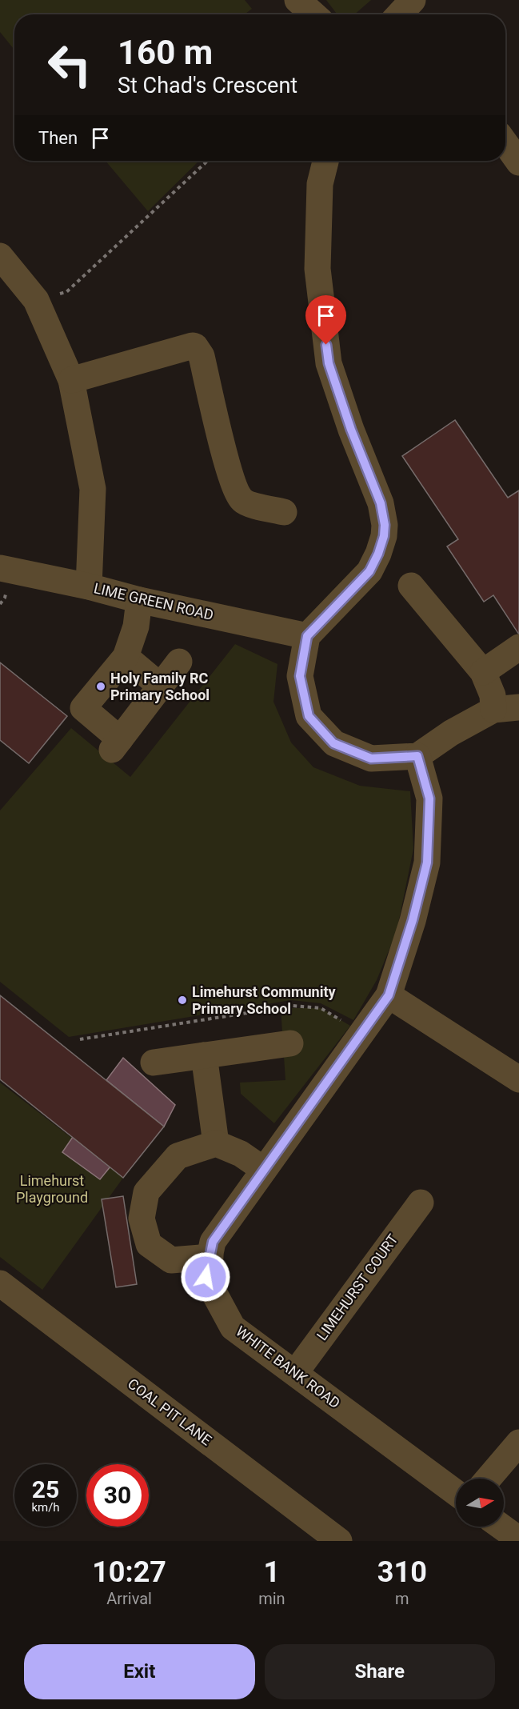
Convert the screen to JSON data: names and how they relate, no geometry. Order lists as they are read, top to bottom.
{
  "streets": {
    "street": [
      "LIME GREEN ROAD",
      "LIMEHURST COURT",
      "WHITE BANK ROAD",
      "COAL PIT LANE"
    ]
  },
  "crossings": [
    ["LIMEHURST COURT", "WHITE BANK ROAD"]
  ],
  "parks": ["Limehurst Playground"],
  "places": ["Holy Family RC Primary School", "Limehurst Community Primary School"],
  "north": "right",
  "page": {
    "turn": ["160 m", "St Chad's Crescent"],
    "then": "Then",
    "speed": "25 km/h",
    "limit": "30",
    "eta": [
      "10:27",
      "Arrival",
      "1",
      "min",
      "310",
      "m"
    ],
    "buttons": ["Exit", "Share"]
  }
}
